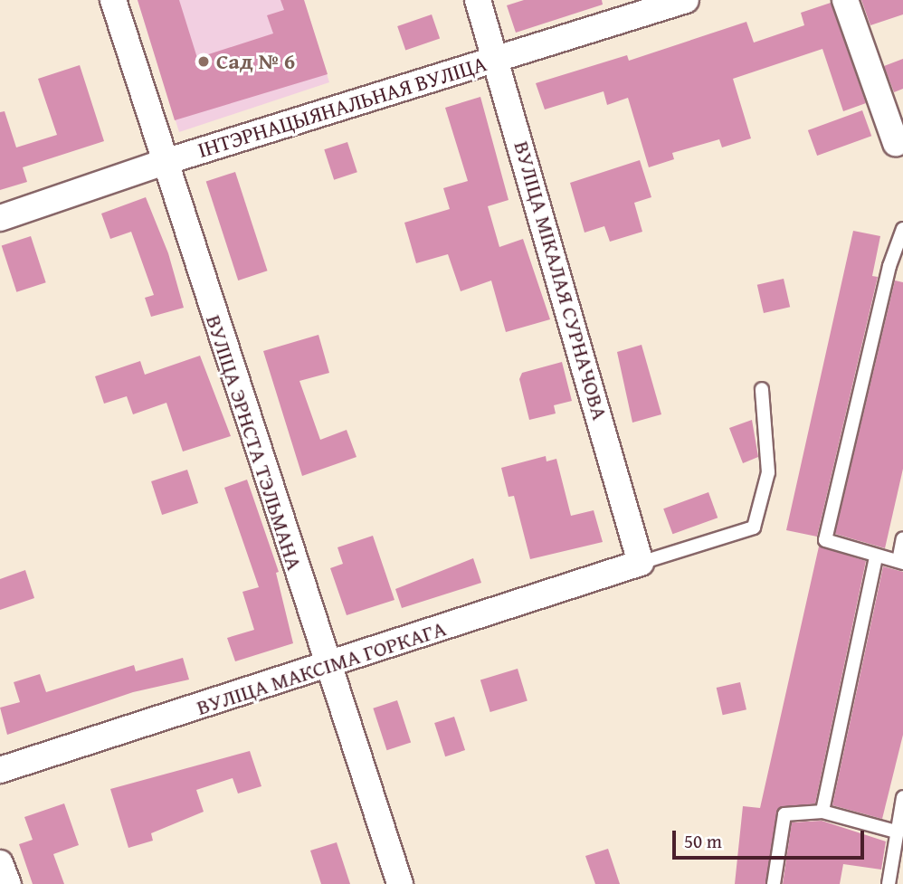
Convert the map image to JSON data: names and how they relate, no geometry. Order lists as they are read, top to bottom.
{
  "streets": {
    "street": [
      "ІНТЭРНАЦЫЯНАЛЬНАЯ ВУЛІЦА",
      "ВУЛІЦА МІКАЛАЯ СУРНАЧОВА",
      "ВУЛІЦА ЭРНСТА ТЭЛЬМАНА",
      "ВУЛІЦА МАКСІМА ГОРКАГА"
    ]
  },
  "crossings": [
    ["ІНТЭРНАЦЫЯНАЛЬНАЯ ВУЛІЦА", "ВУЛІЦА МІКАЛАЯ СУРНАЧОВА"],
    ["ІНТЭРНАЦЫЯНАЛЬНАЯ ВУЛІЦА", "ВУЛІЦА ЭРНСТА ТЭЛЬМАНА"],
    ["ВУЛІЦА МІКАЛАЯ СУРНАЧОВА", "ВУЛІЦА МАКСІМА ГОРКАГА"],
    ["ВУЛІЦА ЭРНСТА ТЭЛЬМАНА", "ВУЛІЦА МАКСІМА ГОРКАГА"]
  ],
  "places": ["Сад № 6"],
  "scale_bar": "50 m"
}
